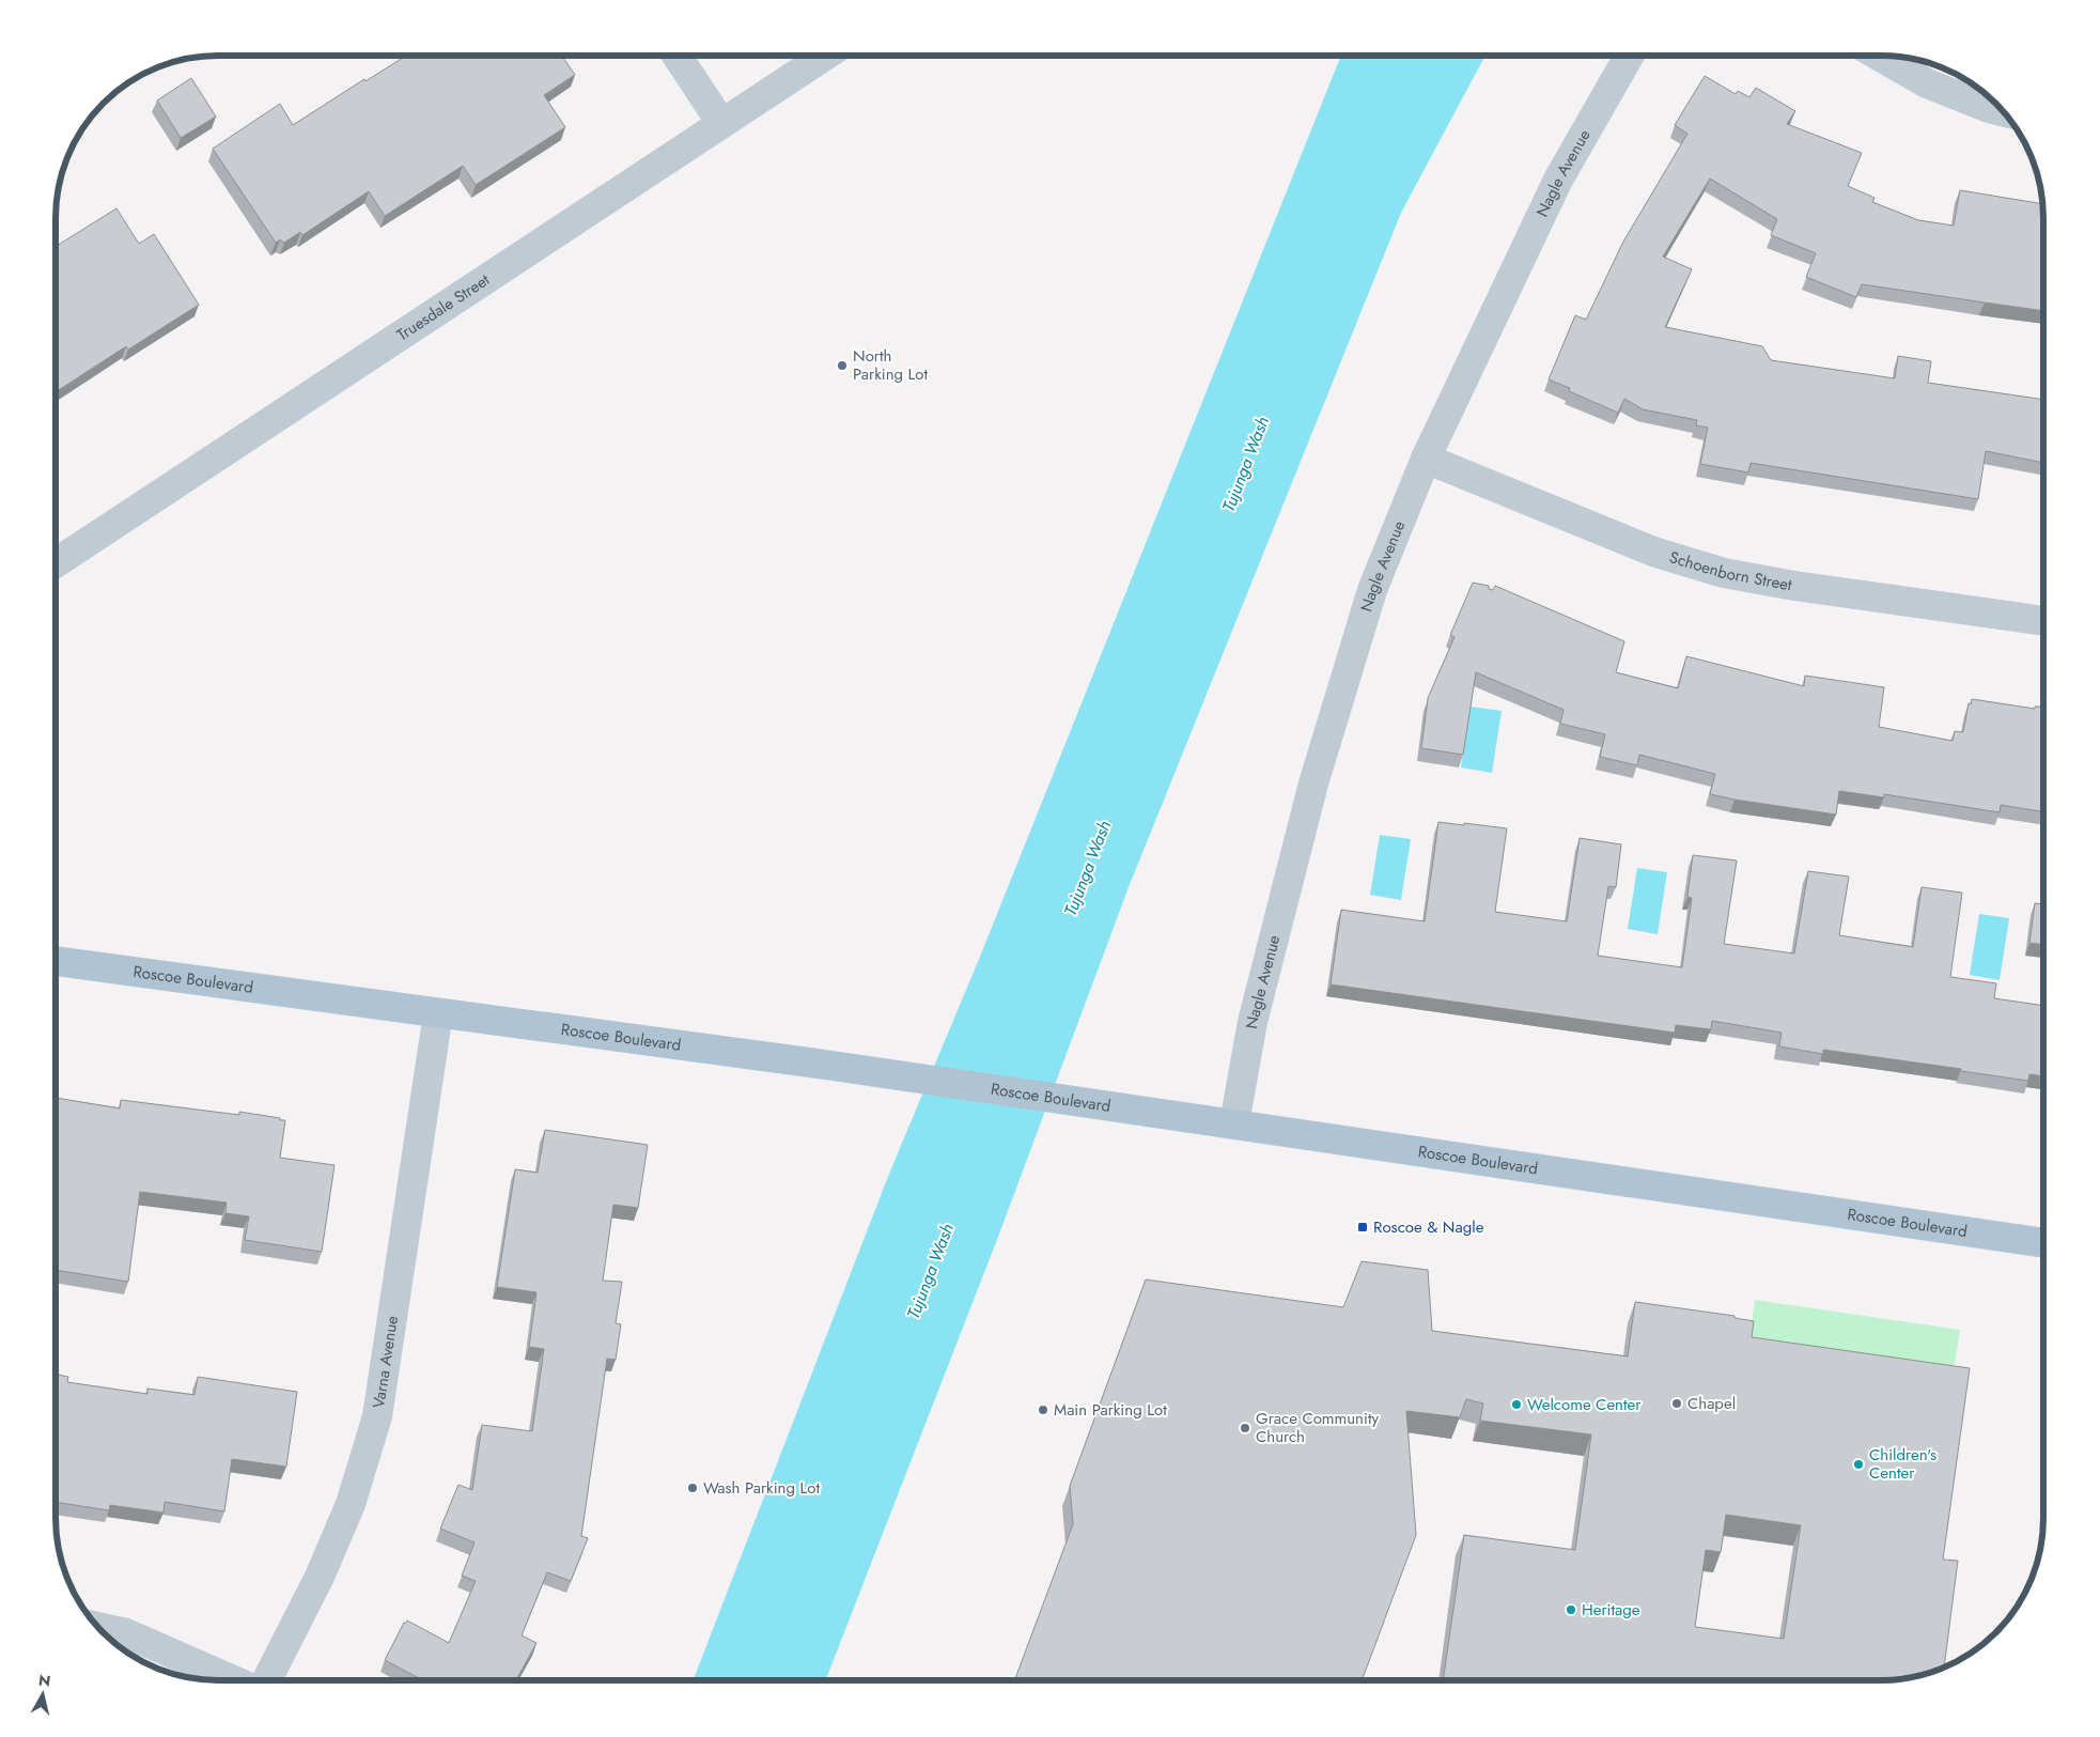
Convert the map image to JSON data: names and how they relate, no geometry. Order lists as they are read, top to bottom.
{
  "streets": {
    "main road": ["Roscoe Boulevard"],
    "street": [
      "Nagle Avenue",
      "Truesdale Street",
      "Schoenborn Street",
      "Varna Avenue"
    ]
  },
  "crossings": [
    ["Nagle Avenue", "Schoenborn Street"],
    ["Nagle Avenue", "Roscoe Boulevard"],
    ["Roscoe Boulevard", "Varna Avenue"]
  ],
  "water": ["Tujunga Wash"],
  "places": {
    "other": [
      "North Parking Lot",
      "Chapel",
      "Welcome Center",
      "Main Parking Lot",
      "Grace Community Church",
      "Children's Center",
      "Wash Parking Lot",
      "Heritage"
    ],
    "transit": ["Roscoe & Nagle"]
  },
  "north": "top"
}
